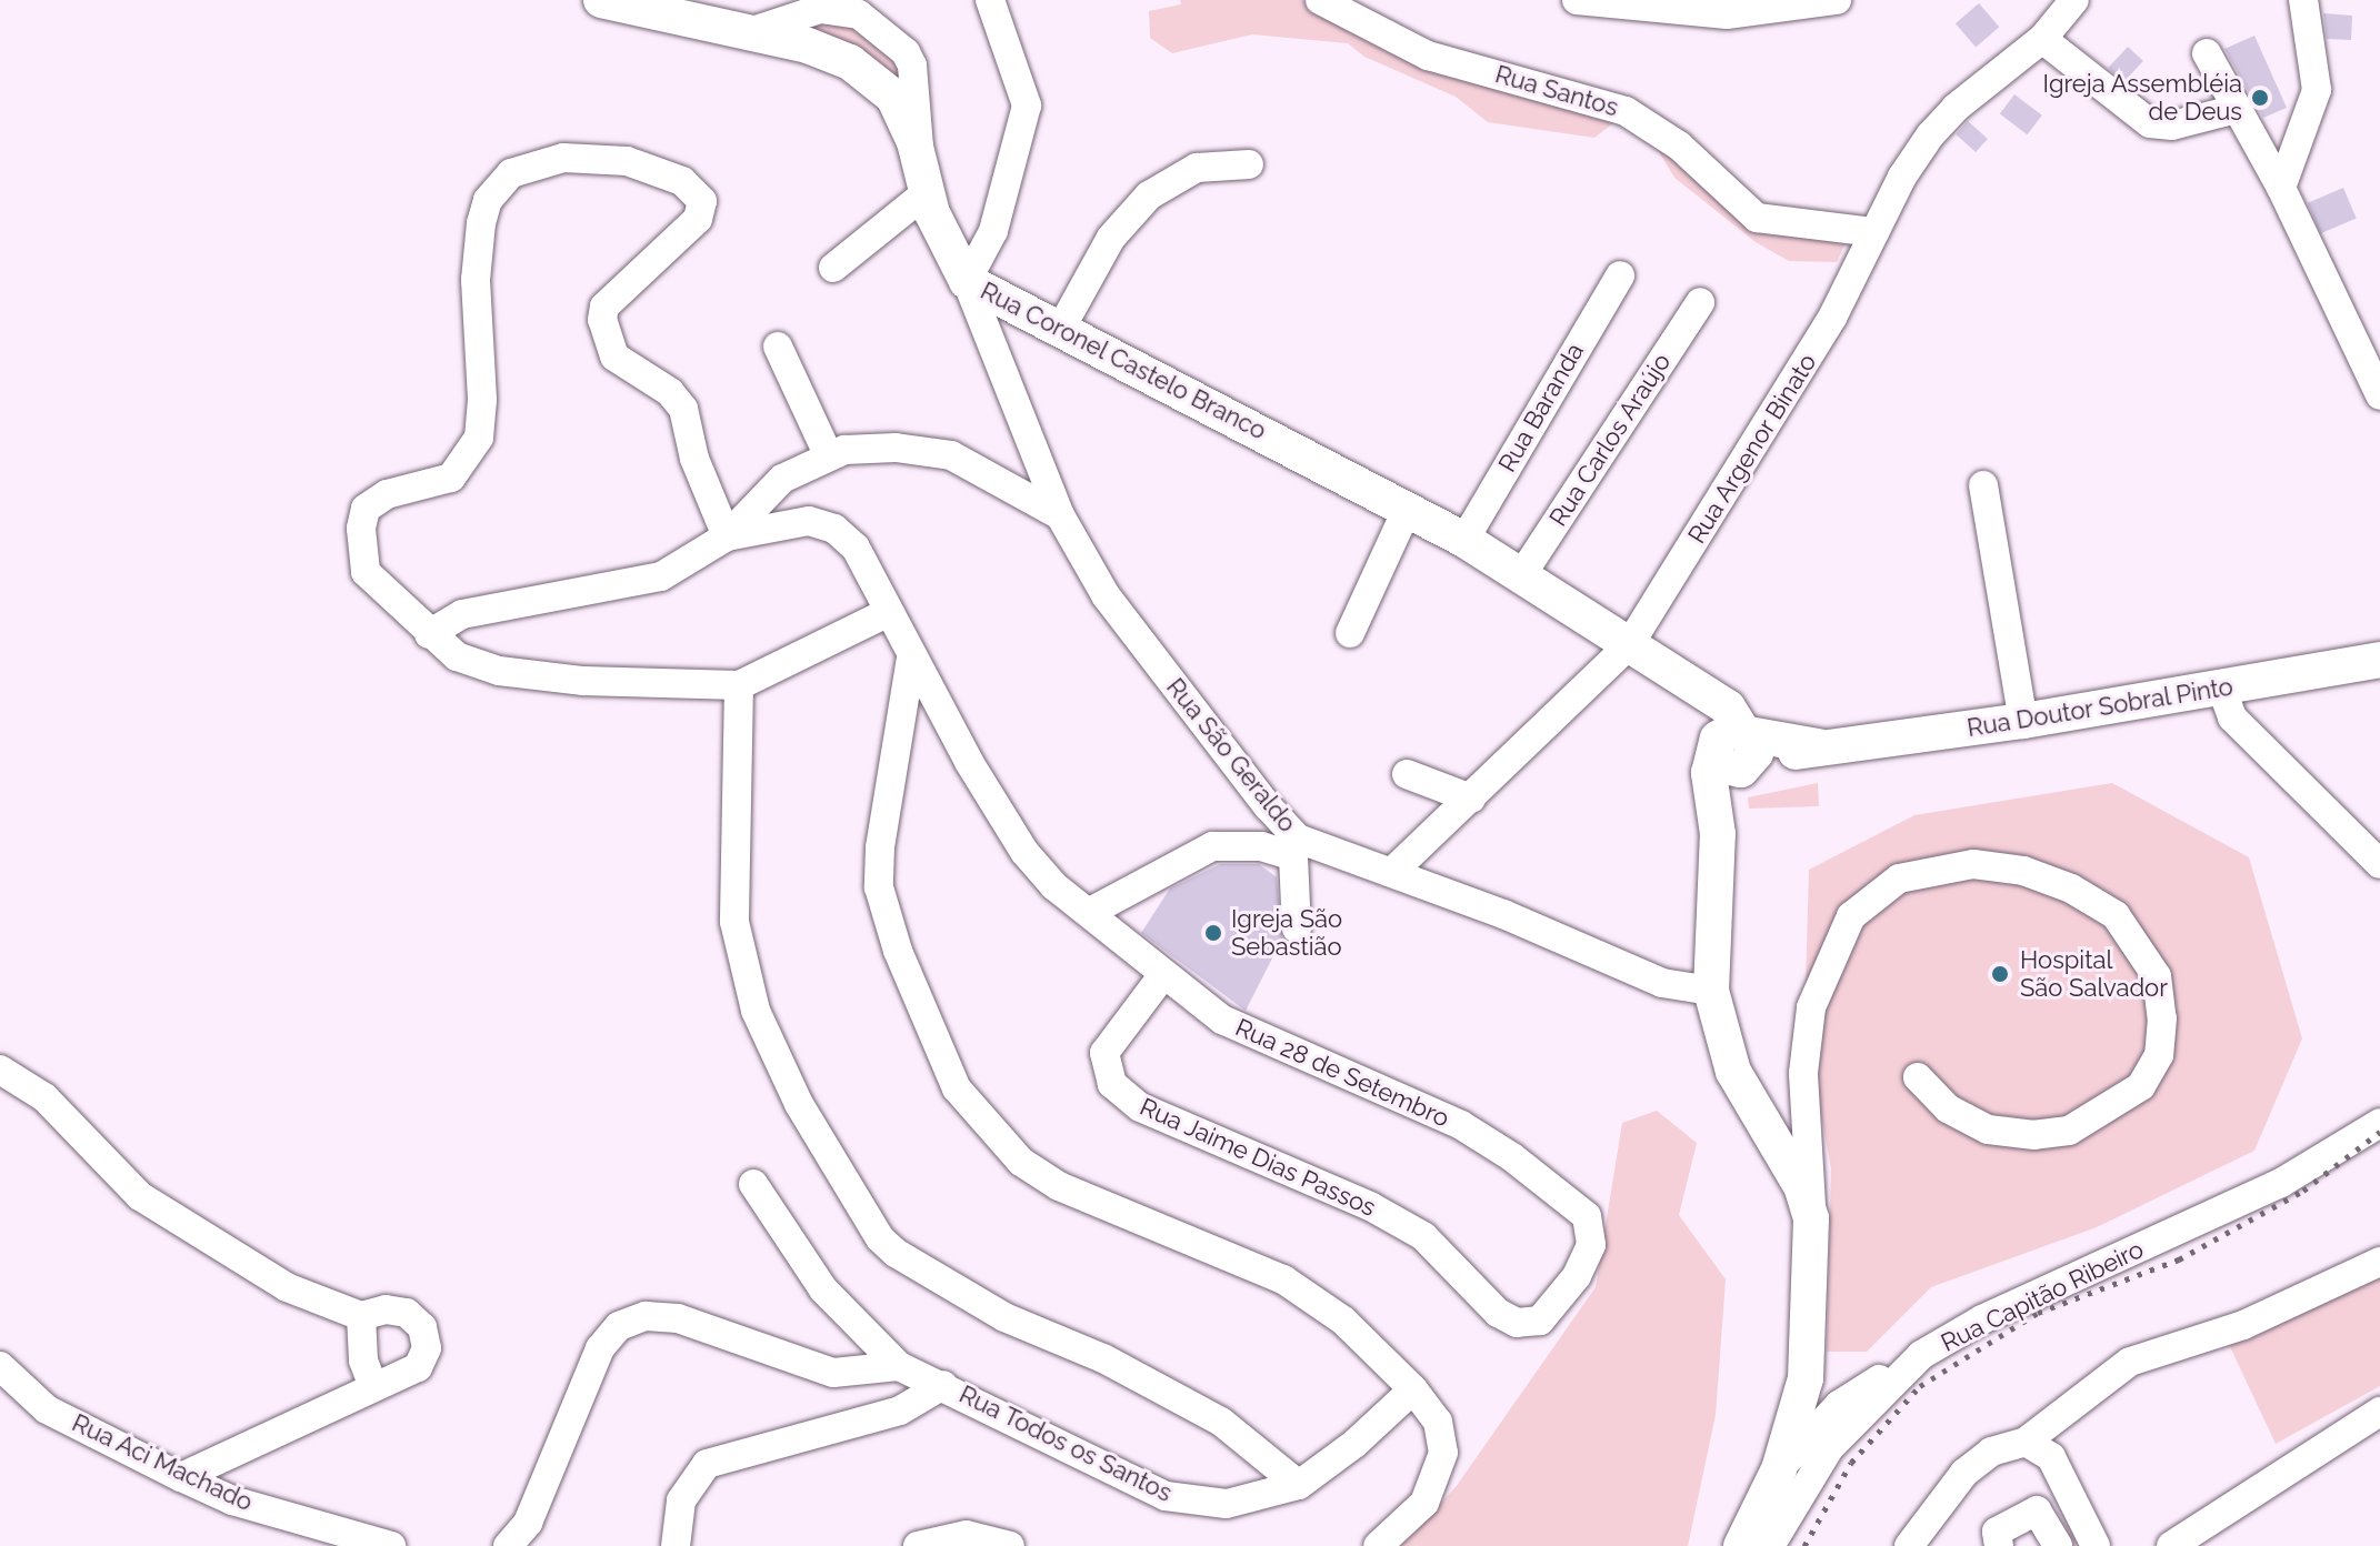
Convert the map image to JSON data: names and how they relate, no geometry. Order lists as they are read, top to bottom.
{
  "streets": {
    "main road": ["Rua Coronel Castelo Branco", "Rua Doutor Sobral Pinto"],
    "street": [
      "Rua Santos",
      "Rua Baranda",
      "Rua Carlos Araújo",
      "Rua Argenor Binato",
      "Rua São Geraldo",
      "Rua 28 de Setembro",
      "Rua Jaime Dias Passos",
      "Rua Capitão Ribeiro",
      "Rua Todos os Santos",
      "Rua Aci Machado"
    ]
  },
  "crossings": [
    ["Rua Santos", "Rua Argenor Binato"],
    ["Rua Coronel Castelo Branco", "Rua Baranda"],
    ["Rua Coronel Castelo Branco", "Rua Carlos Araújo"],
    ["Rua Coronel Castelo Branco", "Rua Argenor Binato"],
    ["Rua Coronel Castelo Branco", "Rua Doutor Sobral Pinto"],
    ["Rua Coronel Castelo Branco", "Rua São Geraldo"],
    ["Rua Argenor Binato", "Rua São Geraldo"],
    ["Rua 28 de Setembro", "Rua Jaime Dias Passos"]
  ],
  "places": ["Igreja Assembléia de Deus", "Igreja São Sebastião", "Hospital São Salvador"]
}
